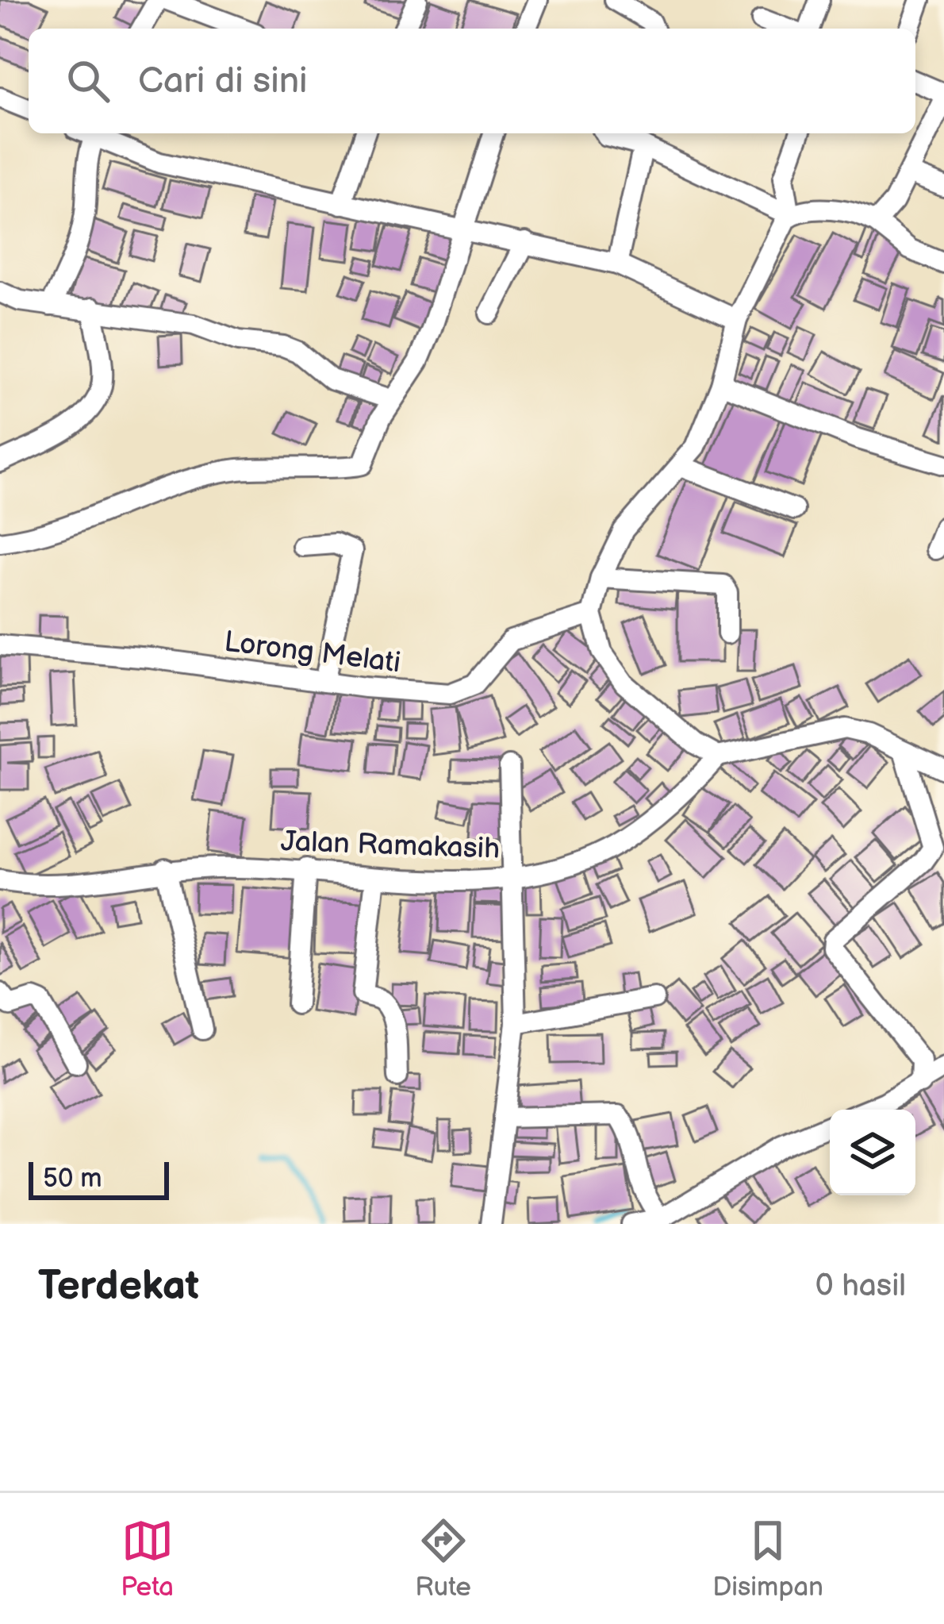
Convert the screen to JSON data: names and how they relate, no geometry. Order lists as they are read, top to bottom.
{
  "streets": {
    "street": ["Lorong Melati", "Jalan Ramakasih"]
  },
  "scale_bar": "50 m",
  "page": {
    "search": "Cari di sini",
    "scale": "50 m",
    "heading": ["Terdekat", "0 hasil"],
    "nav": ["Peta", "Rute", "Disimpan"]
  }
}
